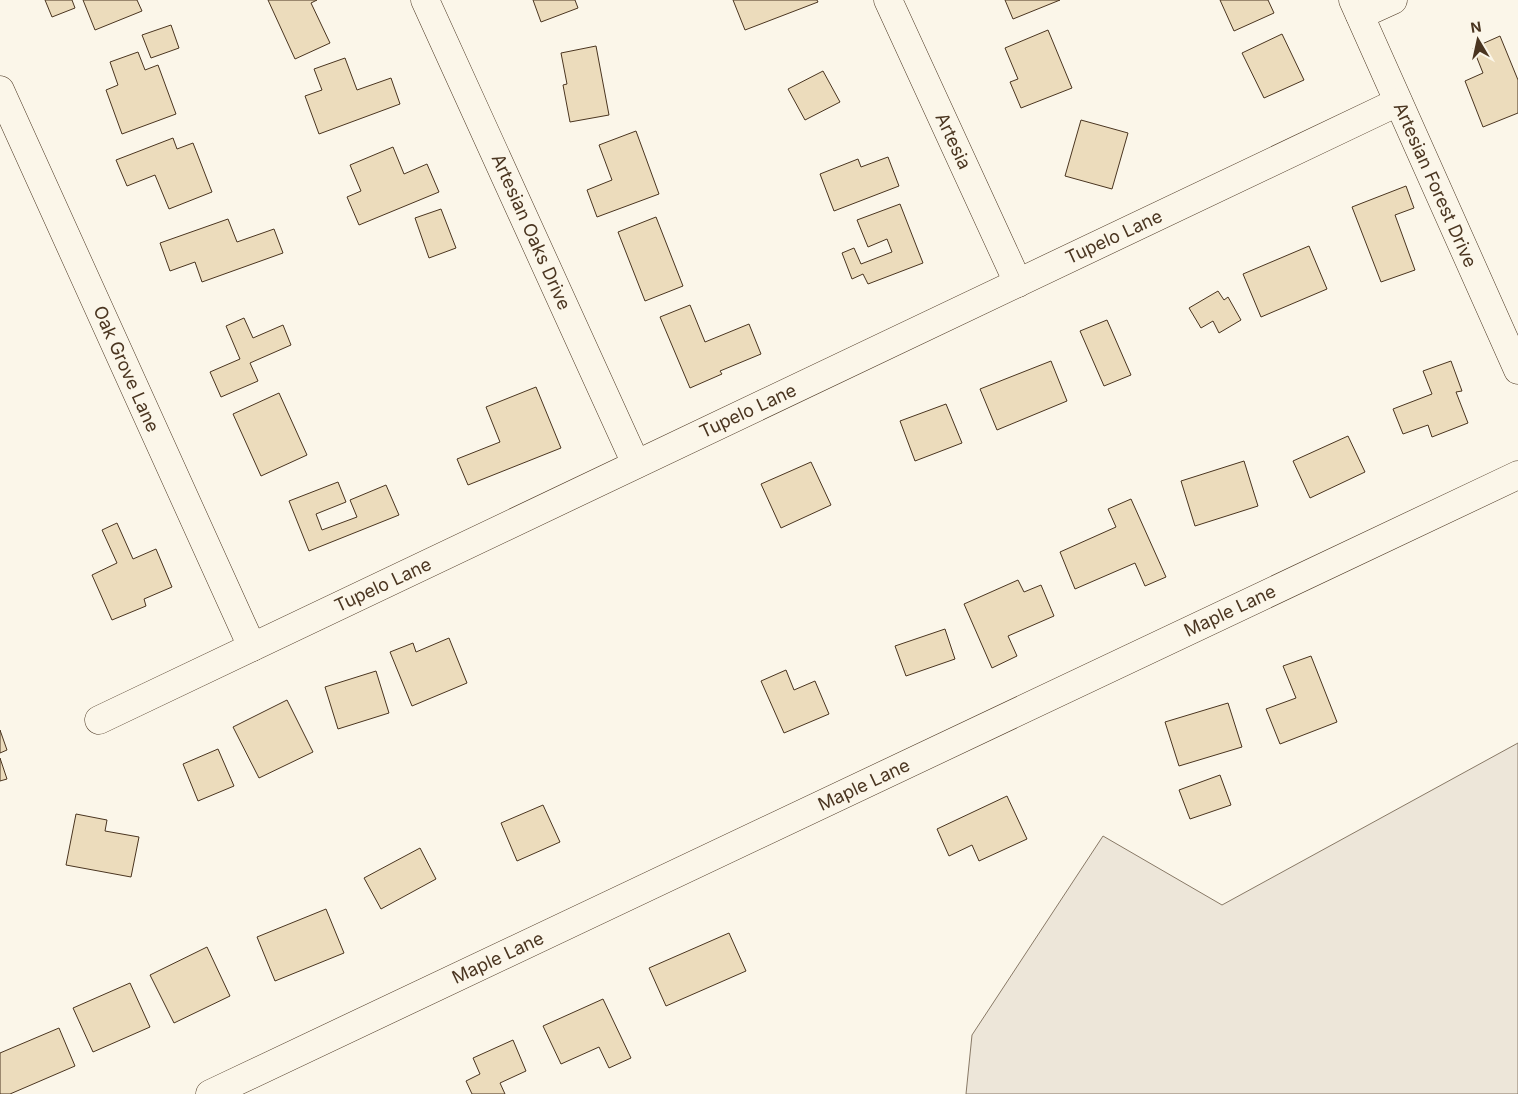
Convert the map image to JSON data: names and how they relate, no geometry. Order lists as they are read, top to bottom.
{
  "streets": {
    "street": [
      "Artesia",
      "Artesian Forest Drive",
      "Artesian Oaks Drive",
      "Tupelo Lane",
      "Oak Grove Lane",
      "Maple Lane"
    ]
  },
  "crossings": [
    ["Artesia", "Tupelo Lane"],
    ["Artesian Forest Drive", "Tupelo Lane"],
    ["Artesian Oaks Drive", "Tupelo Lane"],
    ["Tupelo Lane", "Oak Grove Lane"]
  ],
  "north": "top"
}
